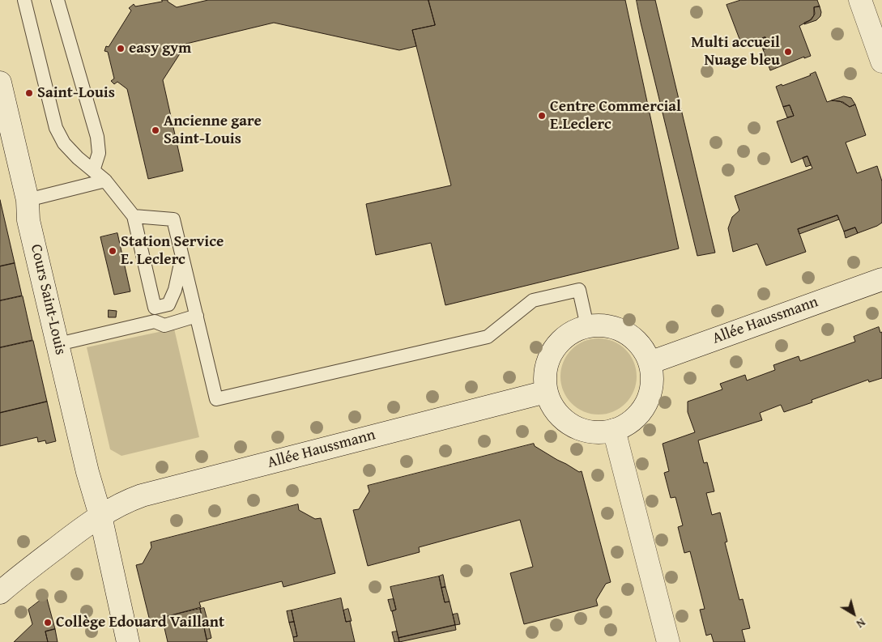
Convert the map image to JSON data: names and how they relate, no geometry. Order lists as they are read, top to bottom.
{
  "streets": {
    "street": ["Cours Saint-Louis", "Allée Haussmann"]
  },
  "crossings": [
    ["Cours Saint-Louis", "Allée Haussmann"]
  ],
  "places": [
    "easy gym",
    "Multi accueil Nuage bleu",
    "Saint-Louis",
    "Centre Commercial E.Leclerc",
    "Ancienne gare Saint-Louis",
    "Station Service E. Leclerc",
    "Collège Edouard Vaillant"
  ],
  "north": "bottom right"
}
